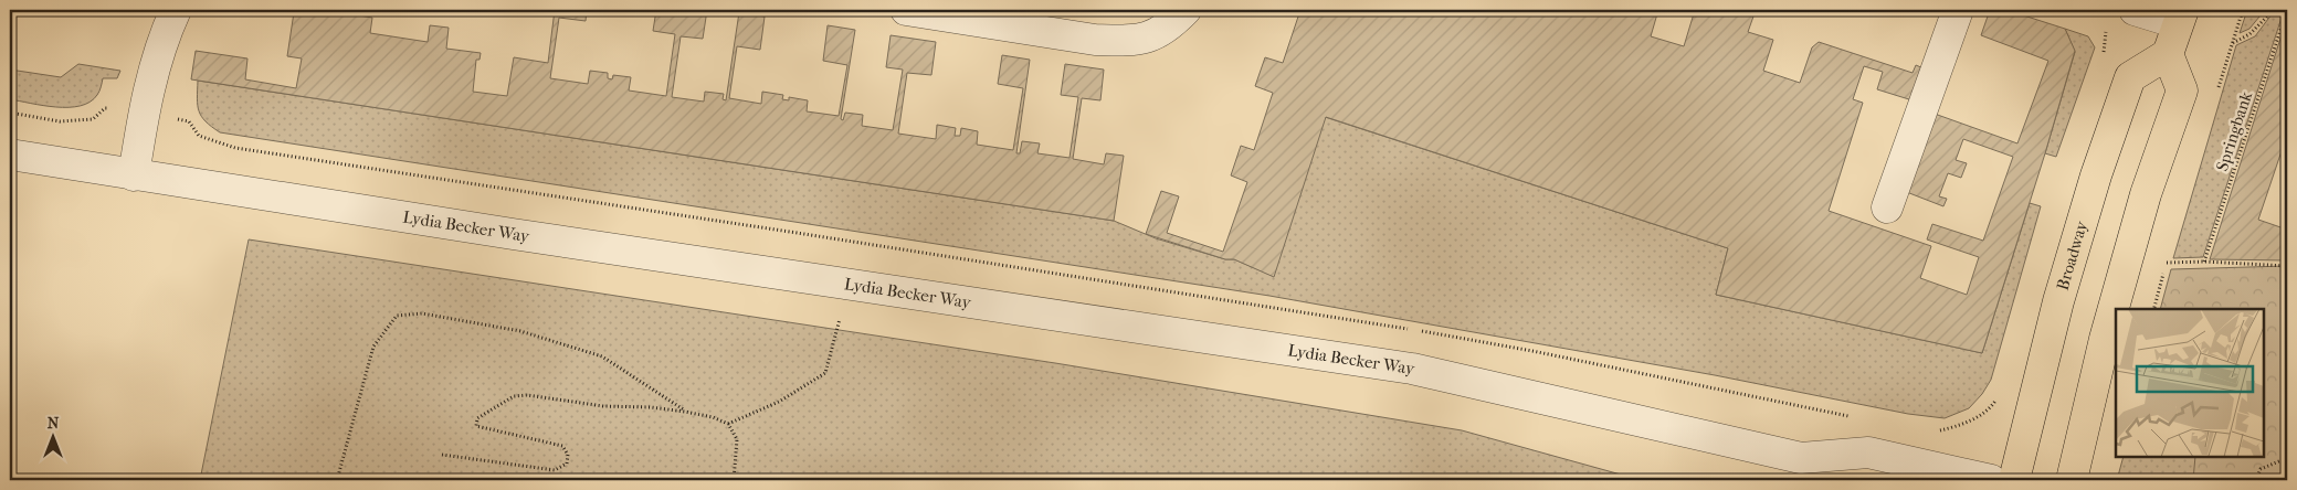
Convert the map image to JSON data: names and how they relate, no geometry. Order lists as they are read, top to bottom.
{
  "streets": {
    "highway": ["Broadway"],
    "street": ["Lydia Becker Way"],
    "path": ["Springbank"]
  },
  "north": "top"
}
